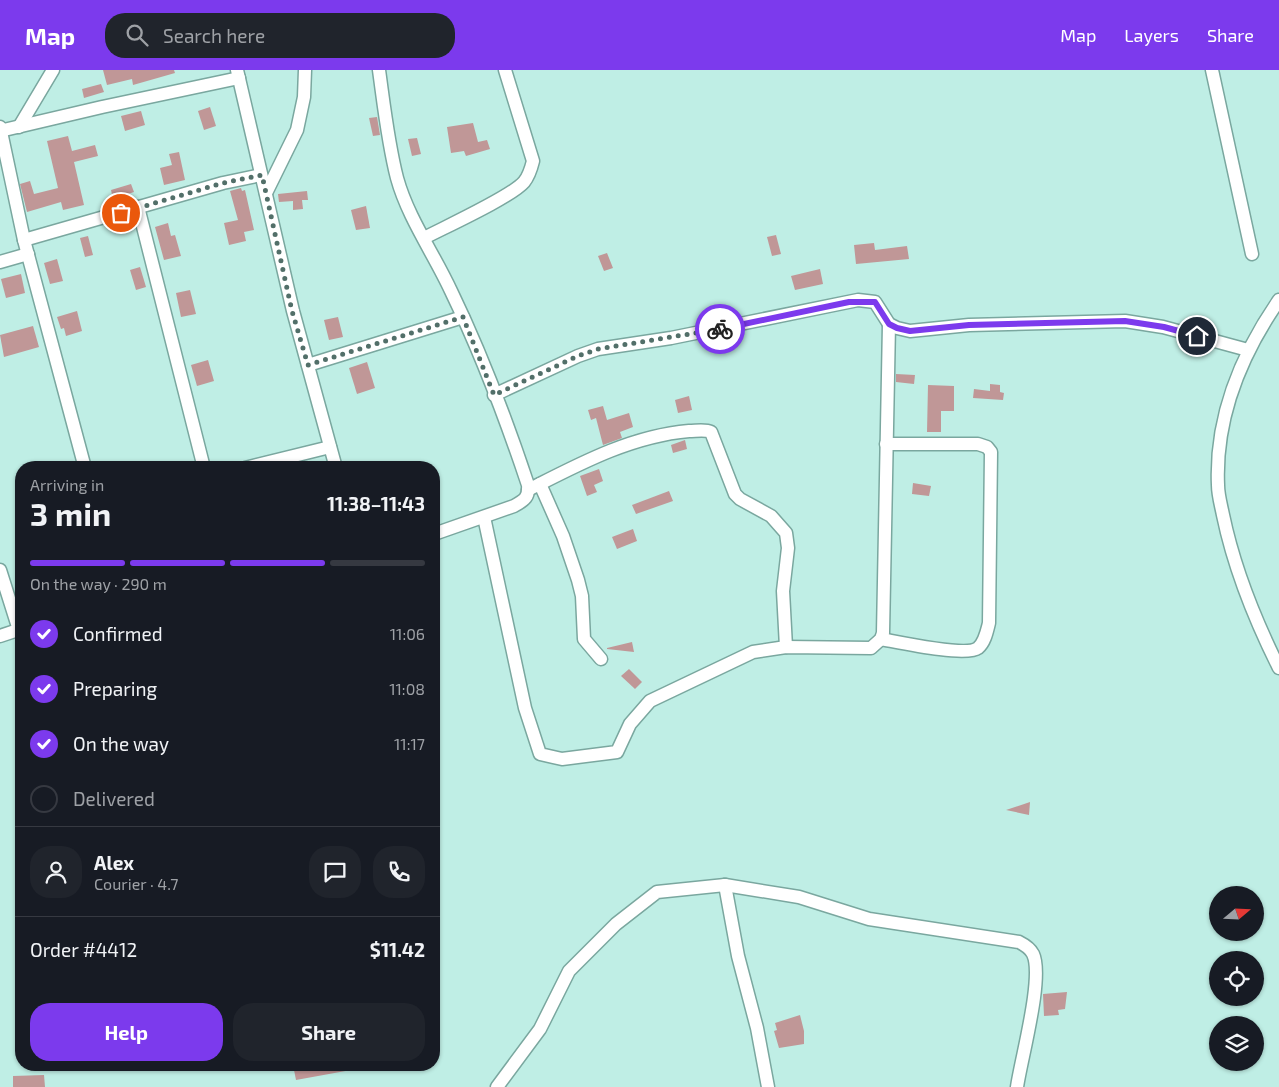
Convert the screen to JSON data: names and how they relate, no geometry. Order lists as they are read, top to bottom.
{
  "north": "right",
  "page": {
    "header": "Map",
    "search": "Search here",
    "nav": ["Map", "Layers", "Share"],
    "heading": ["3 min", "Arriving in", "11:38–11:43"],
    "panel": [
      "Alex",
      "Courier · 4.7",
      "Order #4412",
      "$11.42"
    ],
    "bar": "On the way · 290 m",
    "list": [
      ["Confirmed", "11:06"],
      ["Preparing", "11:08"],
      ["On the way", "11:17"],
      "Delivered"
    ],
    "buttons": ["Help", "Share"]
  }
}
